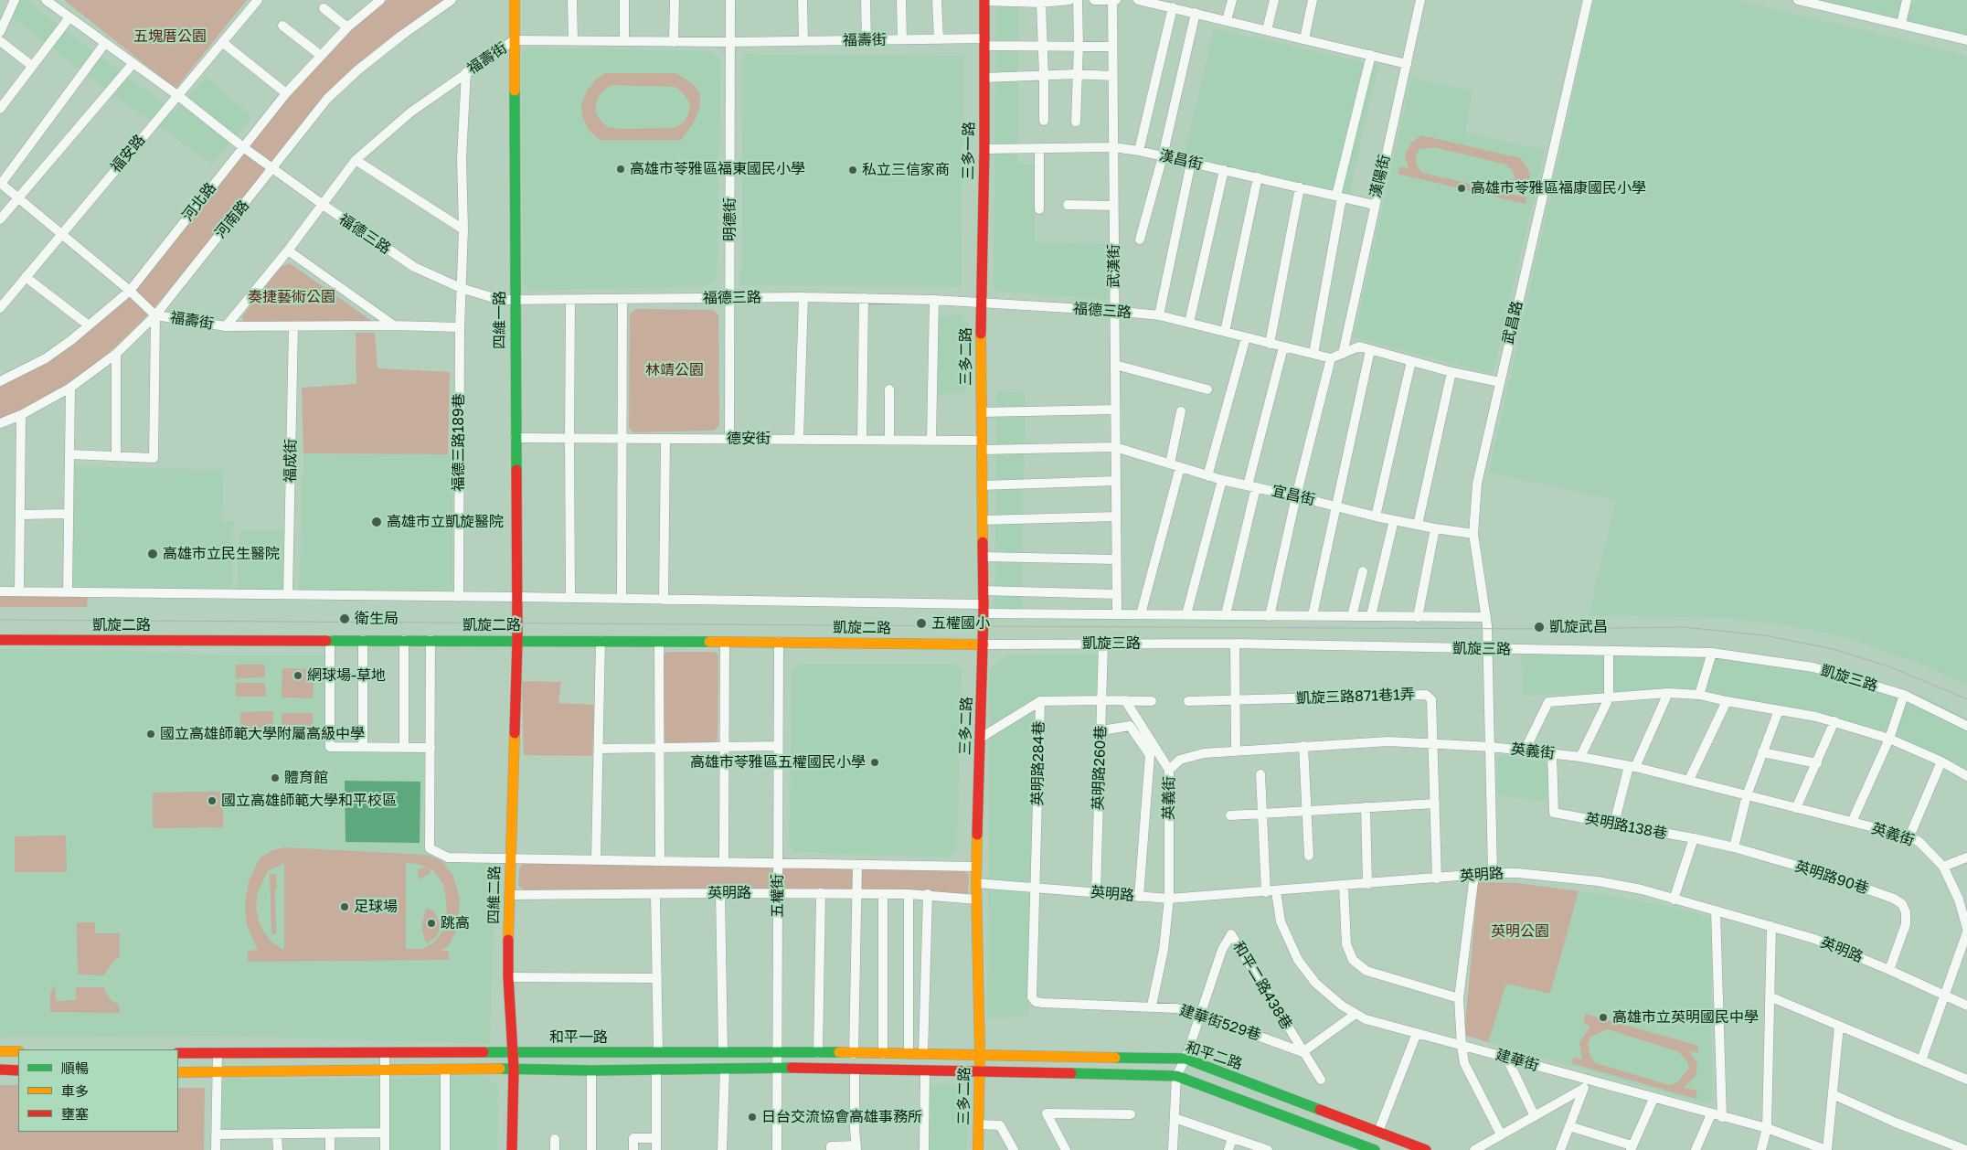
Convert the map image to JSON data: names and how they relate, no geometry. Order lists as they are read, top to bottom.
{
  "streets": {
    "street": [
      "福壽街",
      "三多一路",
      "福安路",
      "漢昌街",
      "漢陽街",
      "河北路",
      "河南路",
      "明德街",
      "福德三路",
      "武漢街",
      "四維一路",
      "武昌路",
      "三多二路",
      "德安街",
      "福德三路189巷",
      "福成街",
      "宜昌街",
      "凱旋二路",
      "凱旋三路",
      "凱旋三路871巷1弄",
      "英義街",
      "英明路284巷",
      "英明路260巷",
      "英明路138巷",
      "英明路",
      "英明路90巷",
      "四維二路",
      "五權街",
      "和平二路438巷",
      "建華街529巷",
      "和平一路",
      "和平二路",
      "建華街"
    ]
  },
  "crossings": [
    ["福壽街", "三多一路"],
    ["福壽街", "河南路"],
    ["福壽街", "明德街"],
    ["福壽街", "福德三路"],
    ["福壽街", "武漢街"],
    ["福壽街", "四維一路"],
    ["福壽街", "福德三路189巷"],
    ["三多一路", "漢昌街"],
    ["三多一路", "福德三路"],
    ["三多一路", "三多二路"],
    ["福安路", "福德三路"],
    ["漢昌街", "漢陽街"],
    ["漢昌街", "武漢街"],
    ["河北路", "福德三路"],
    ["河南路", "福德三路"],
    ["明德街", "福德三路"],
    ["明德街", "德安街"],
    ["福德三路", "武漢街"],
    ["福德三路", "四維一路"],
    ["福德三路", "三多二路"],
    ["福德三路", "福德三路189巷"],
    ["武漢街", "德安街"],
    ["武漢街", "宜昌街"],
    ["武漢街", "凱旋三路"],
    ["四維一路", "德安街"],
    ["四維一路", "凱旋二路"],
    ["四維一路", "四維二路"],
    ["武昌路", "宜昌街"],
    ["武昌路", "凱旋三路"],
    ["武昌路", "英義街"],
    ["武昌路", "英明路"],
    ["三多二路", "德安街"],
    ["三多二路", "凱旋二路"],
    ["三多二路", "凱旋三路"],
    ["三多二路", "英明路"],
    ["三多二路", "和平一路"],
    ["三多二路", "和平二路"],
    ["德安街", "宜昌街"],
    ["福德三路189巷", "凱旋二路"],
    ["福成街", "凱旋二路"],
    ["凱旋二路", "凱旋三路"],
    ["凱旋二路", "四維二路"],
    ["凱旋二路", "五權街"],
    ["凱旋三路", "英明路260巷"],
    ["凱旋三路871巷1弄", "英義街"],
    ["凱旋三路871巷1弄", "英明路"],
    ["英義街", "英明路138巷"],
    ["英義街", "英明路"],
    ["英義街", "建華街529巷"],
    ["英明路284巷", "英明路260巷"],
    ["英明路284巷", "英明路"],
    ["英明路284巷", "建華街529巷"],
    ["英明路260巷", "英明路"],
    ["英明路138巷", "英明路90巷"],
    ["英明路", "英明路90巷"],
    ["英明路", "四維二路"],
    ["英明路", "五權街"],
    ["英明路", "建華街"],
    ["四維二路", "和平一路"],
    ["五權街", "和平一路"],
    ["和平二路438巷", "建華街529巷"],
    ["和平二路438巷", "和平二路"],
    ["和平一路", "和平二路"]
  ],
  "parks": [
    "五塊厝公園",
    "奏捷藝術公園",
    "林靖公園",
    "英明公園"
  ],
  "places": [
    "高雄市苓雅區福東國民小學",
    "私立三信家商",
    "高雄市苓雅區福康國民小學",
    "高雄市立凱旋醫院",
    "高雄市立民生醫院",
    "衛生局",
    "五權國小",
    "凱旋武昌",
    "網球場-草地",
    "國立高雄師範大學附屬高級中學",
    "高雄市苓雅區五權國民小學",
    "體育館",
    "國立高雄師範大學和平校區",
    "足球場",
    "跳高",
    "高雄市立英明國民中學",
    "日台交流協會高雄事務所"
  ],
  "legend": ["順暢", "車多", "壅塞"]
}
